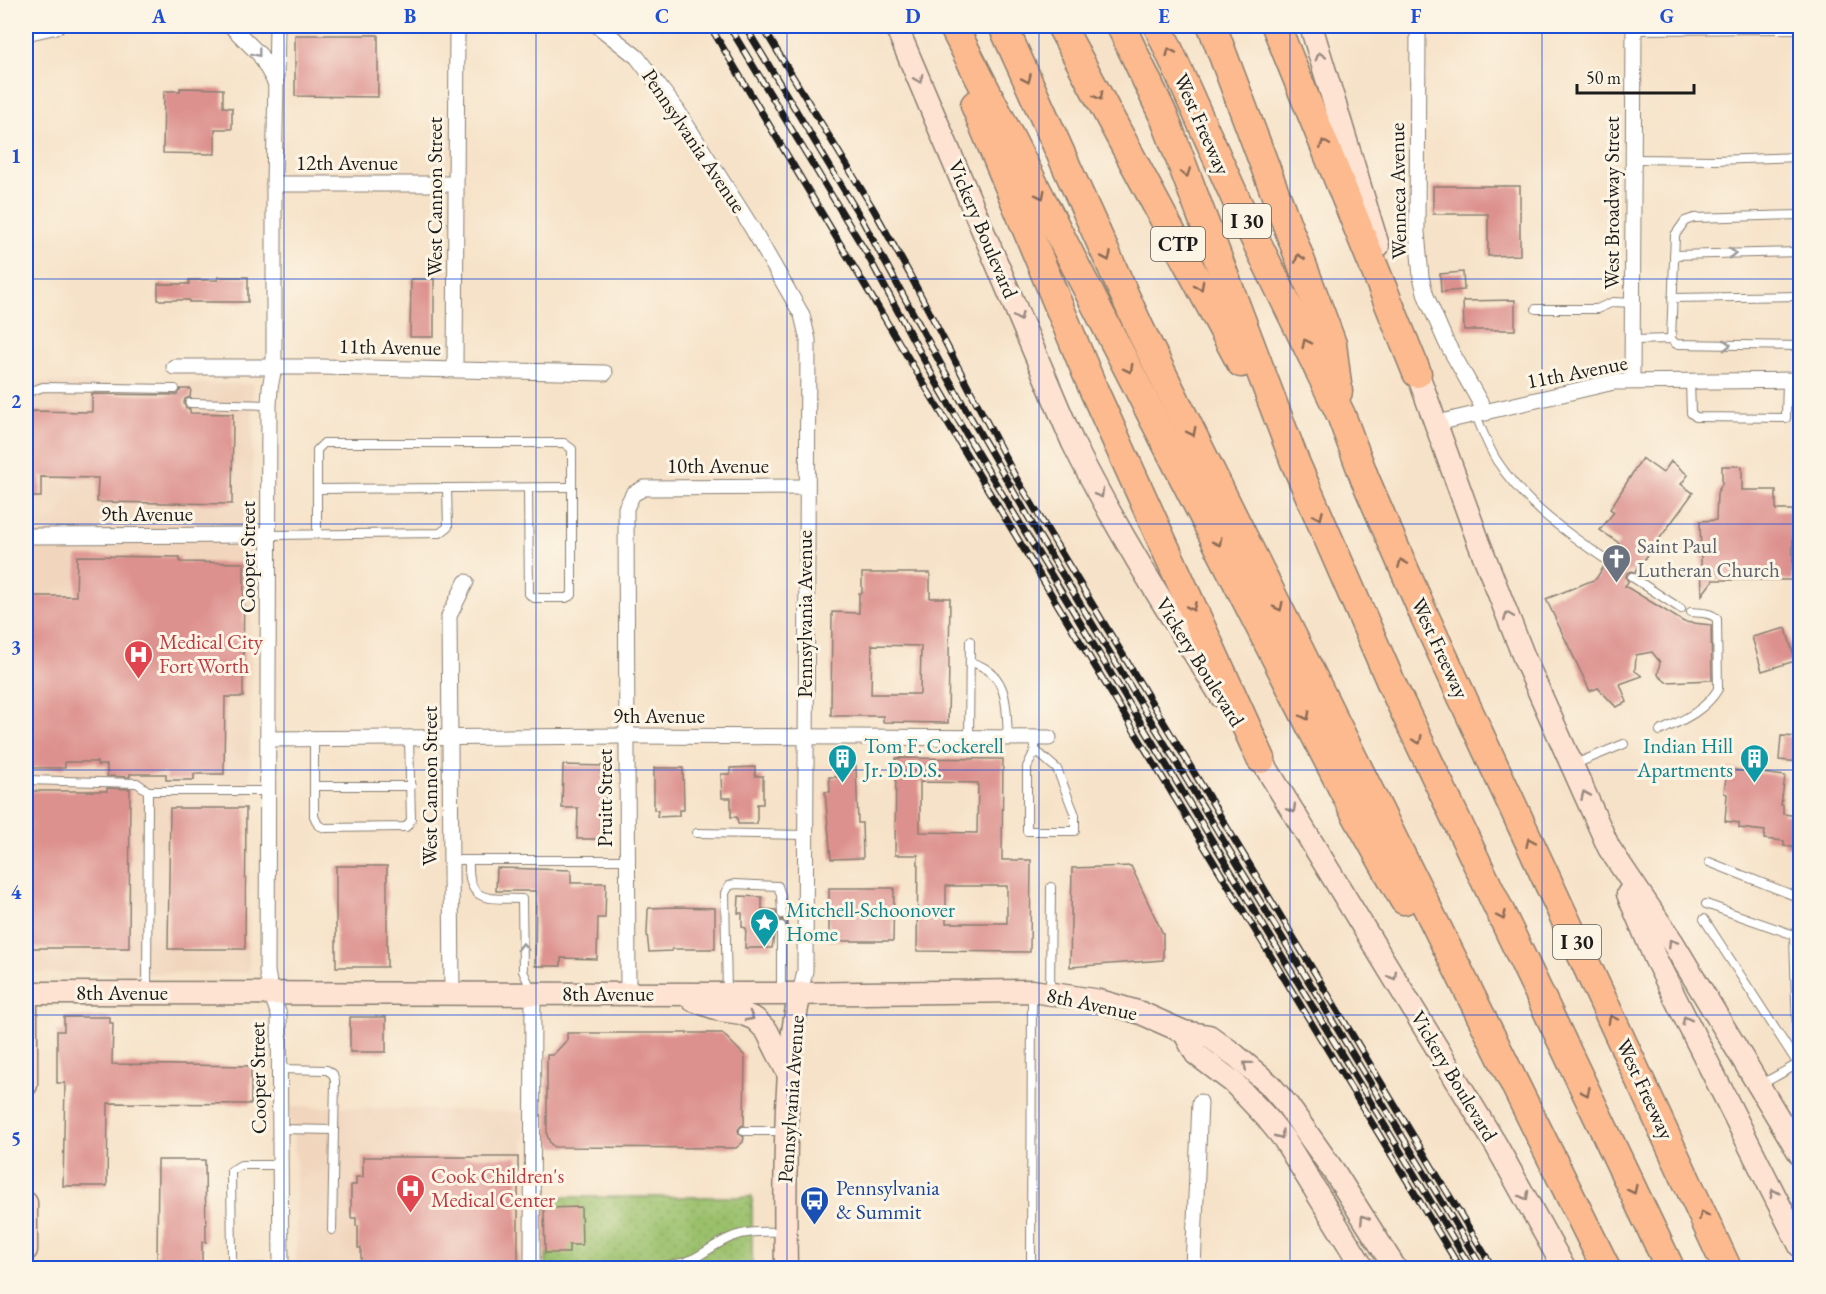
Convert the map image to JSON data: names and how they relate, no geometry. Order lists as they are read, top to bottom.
{
  "streets": {
    "highway": ["West Freeway", "I 30", "CTP"],
    "main road": ["Pennsylvania Avenue", "Vickery Boulevard", "8th Avenue"],
    "street": [
      "12th Avenue",
      "Wenneca Avenue",
      "West Cannon Street",
      "West Broadway Street",
      "11th Avenue",
      "10th Avenue",
      "9th Avenue",
      "Cooper Street",
      "Pruitt Street"
    ]
  },
  "crossings": [
    ["West Freeway", "CTP"],
    ["Pennsylvania Avenue", "10th Avenue"],
    ["Pennsylvania Avenue", "9th Avenue"],
    ["Pennsylvania Avenue", "8th Avenue"],
    ["12th Avenue", "West Cannon Street"],
    ["12th Avenue", "Cooper Street"],
    ["Wenneca Avenue", "11th Avenue"],
    ["West Cannon Street", "11th Avenue"],
    ["West Cannon Street", "9th Avenue"],
    ["West Cannon Street", "8th Avenue"],
    ["West Broadway Street", "11th Avenue"],
    ["11th Avenue", "Cooper Street"],
    ["10th Avenue", "Pruitt Street"],
    ["9th Avenue", "Cooper Street"],
    ["9th Avenue", "Pruitt Street"],
    ["Cooper Street", "8th Avenue"],
    ["Pruitt Street", "8th Avenue"]
  ],
  "one_way": ["Vickery Boulevard"],
  "places": {
    "church": ["Saint Paul Lutheran Church"],
    "hospital": ["Medical City Fort Worth", "Cook Children's Medical Center"],
    "building": ["Tom F. Cockerell Jr. D.D.S.", "Indian Hill Apartments"],
    "place": ["Mitchell-Schoonover Home"],
    "bus stop": ["Pennsylvania & Summit"]
  },
  "scale_bar": "50 m",
  "grid": {
    "columns": [
      "A",
      "B",
      "C",
      "D",
      "E",
      "F",
      "G"
    ],
    "rows": [
      "1",
      "2",
      "3",
      "4",
      "5"
    ]
  }
}
